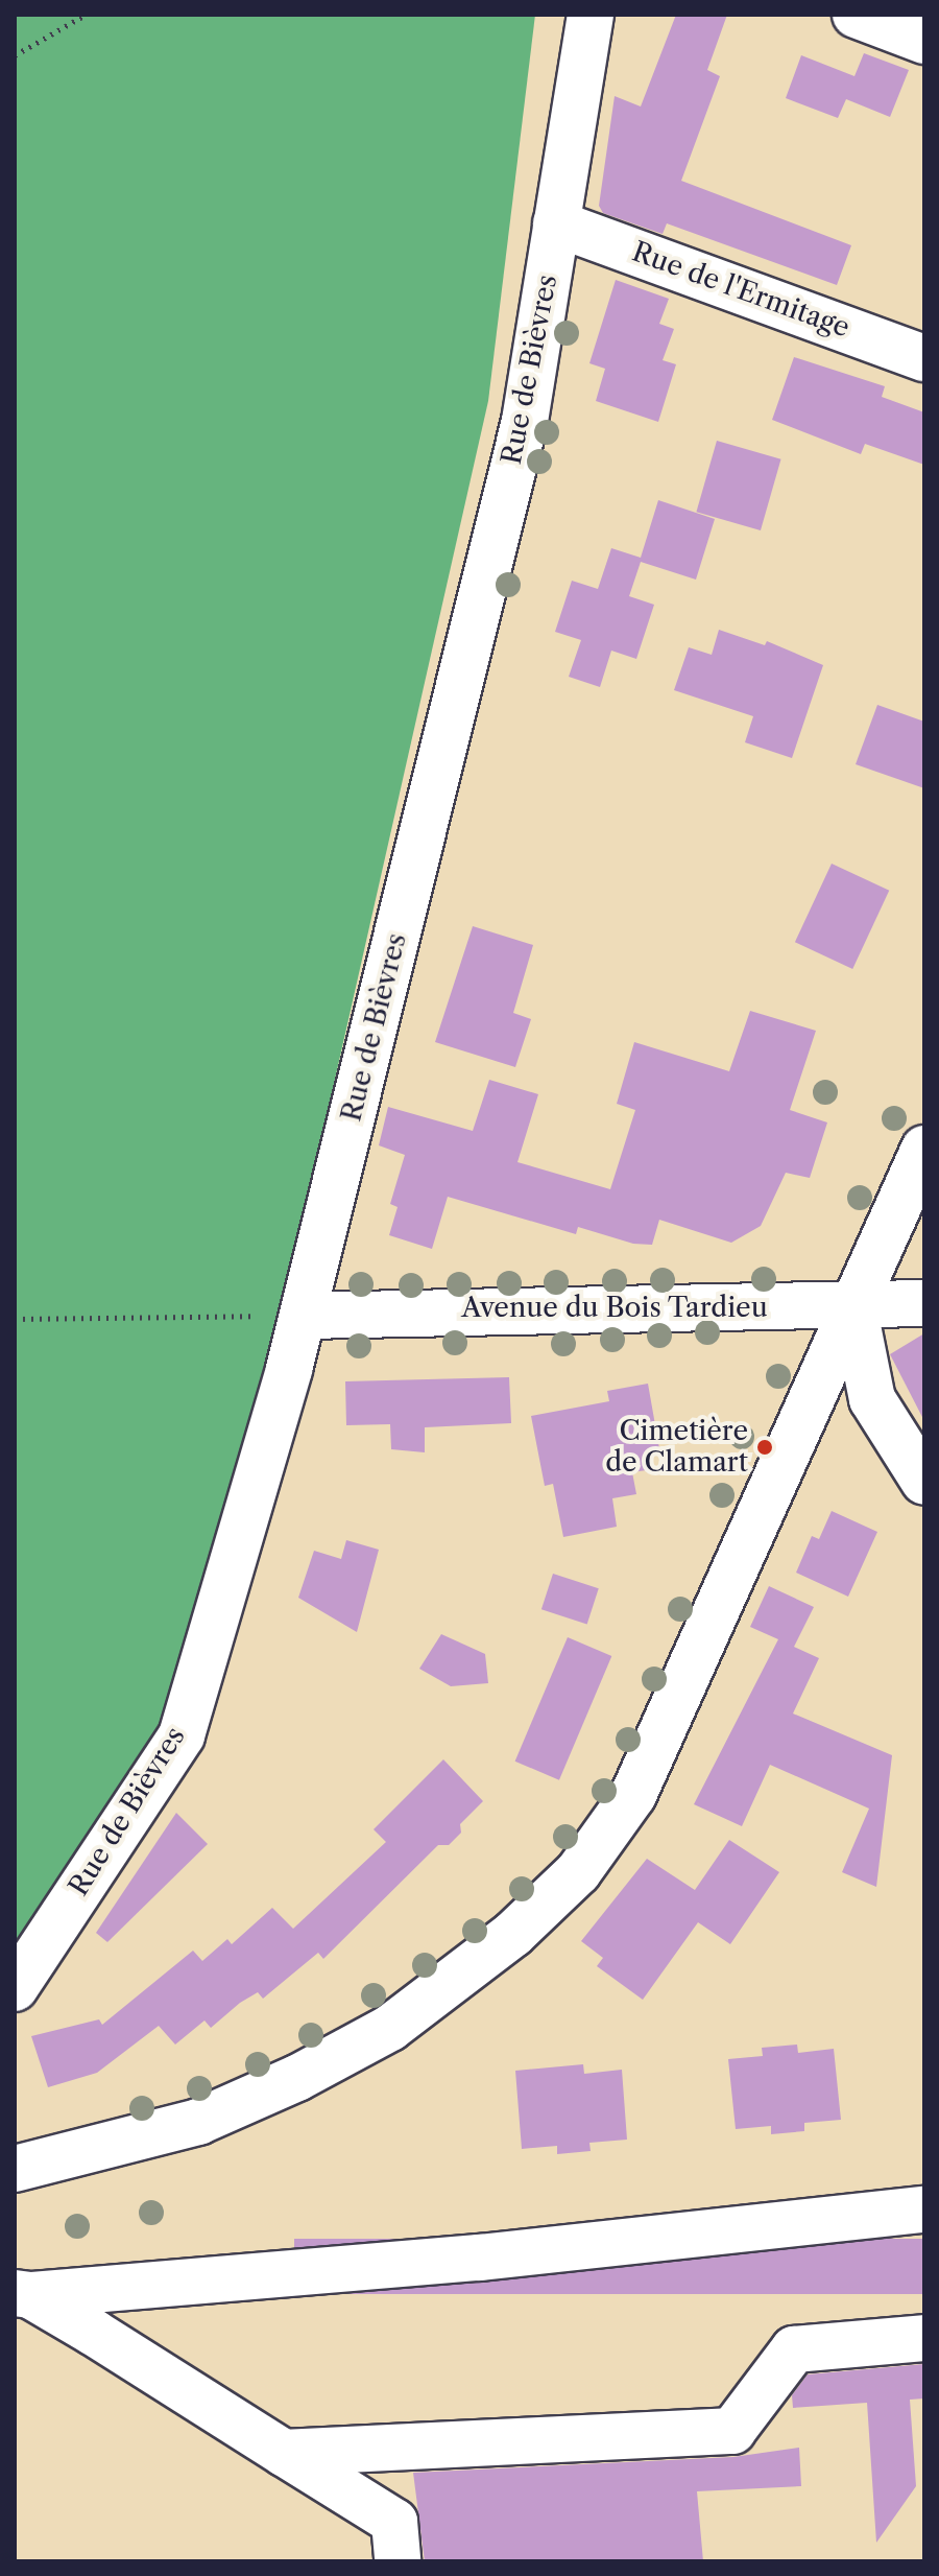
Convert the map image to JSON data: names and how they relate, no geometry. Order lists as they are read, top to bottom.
{
  "streets": {
    "street": ["Rue de l'Ermitage", "Rue de Bièvres", "Avenue du Bois Tardieu"]
  },
  "crossings": [
    ["Rue de l'Ermitage", "Rue de Bièvres"],
    ["Rue de Bièvres", "Avenue du Bois Tardieu"]
  ],
  "places": ["Cimetière de Clamart"]
}
